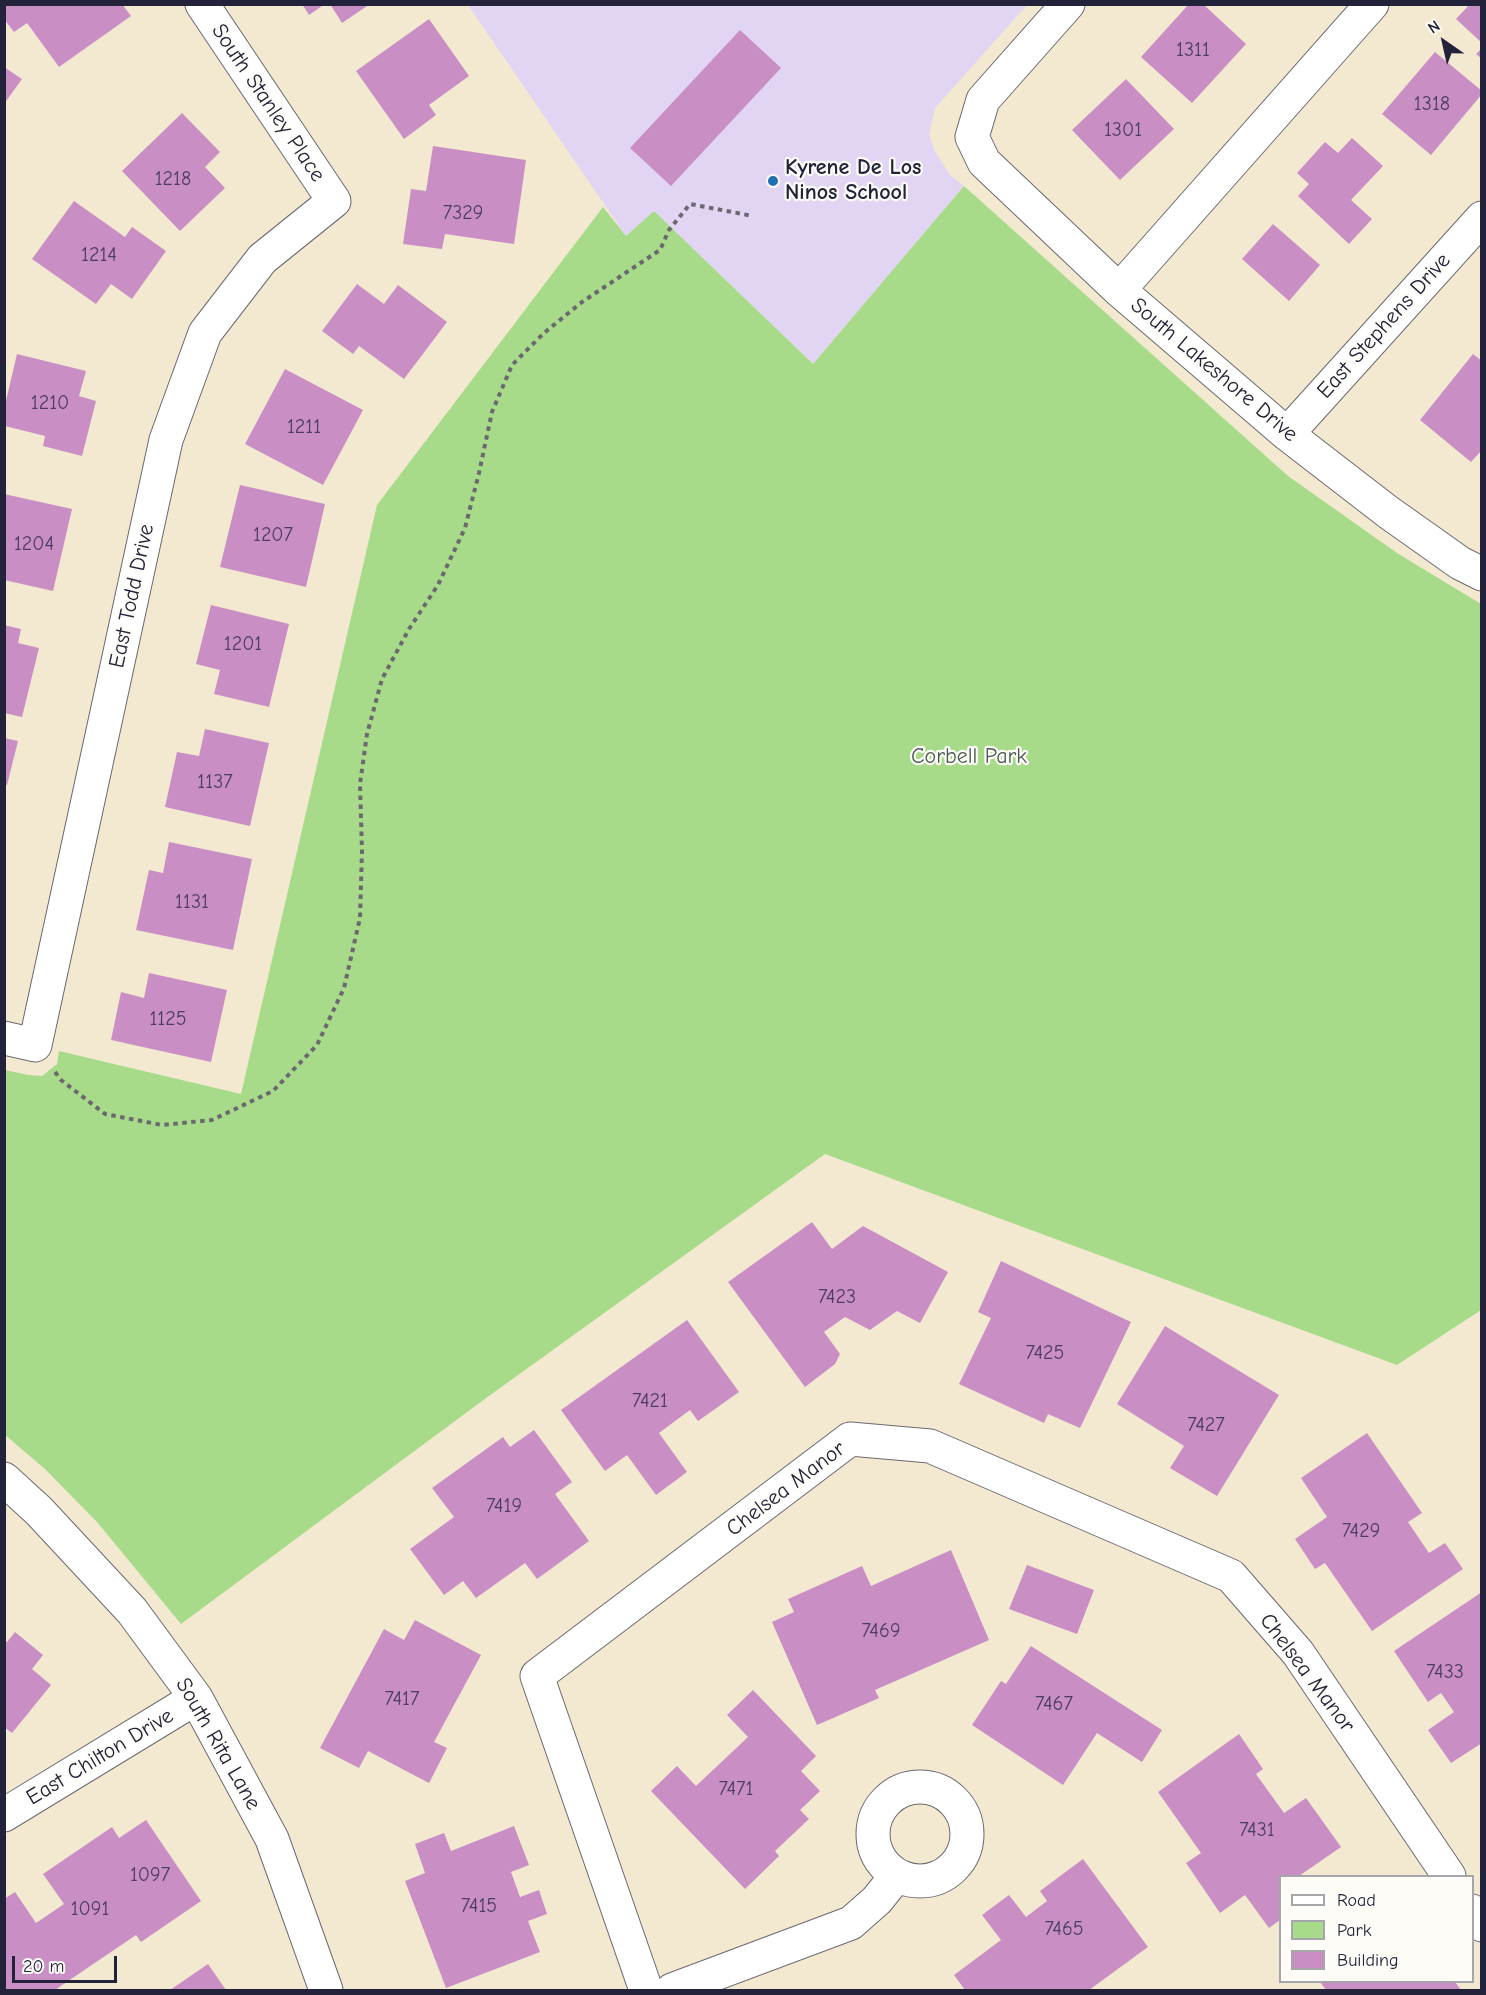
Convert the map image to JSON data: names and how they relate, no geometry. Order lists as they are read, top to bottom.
{
  "streets": {
    "street": [
      "South Stanley Place",
      "East Stephens Drive",
      "South Lakeshore Drive",
      "East Todd Drive",
      "Chelsea Manor",
      "South Rita Lane",
      "East Chilton Drive"
    ]
  },
  "crossings": [
    ["South Stanley Place", "East Todd Drive"],
    ["East Stephens Drive", "South Lakeshore Drive"],
    ["South Rita Lane", "East Chilton Drive"]
  ],
  "parks": ["Corbell Park"],
  "places": ["Kyrene De Los Ninos School"],
  "house_numbers": [
    "1311",
    "1318",
    "1301",
    "1218",
    "7329",
    "1214",
    "1210",
    "1211",
    "1207",
    "1204",
    "1201",
    "1137",
    "1131",
    "1125",
    "7423",
    "7425",
    "7421",
    "7427",
    "7419",
    "7429",
    "7469",
    "7433",
    "7417",
    "7467",
    "7471",
    "7431",
    "1097",
    "7415",
    "1091",
    "7465"
  ],
  "legend": ["Road", "Park", "Building"],
  "scale_bar": "20 m",
  "north": "top left"
}
